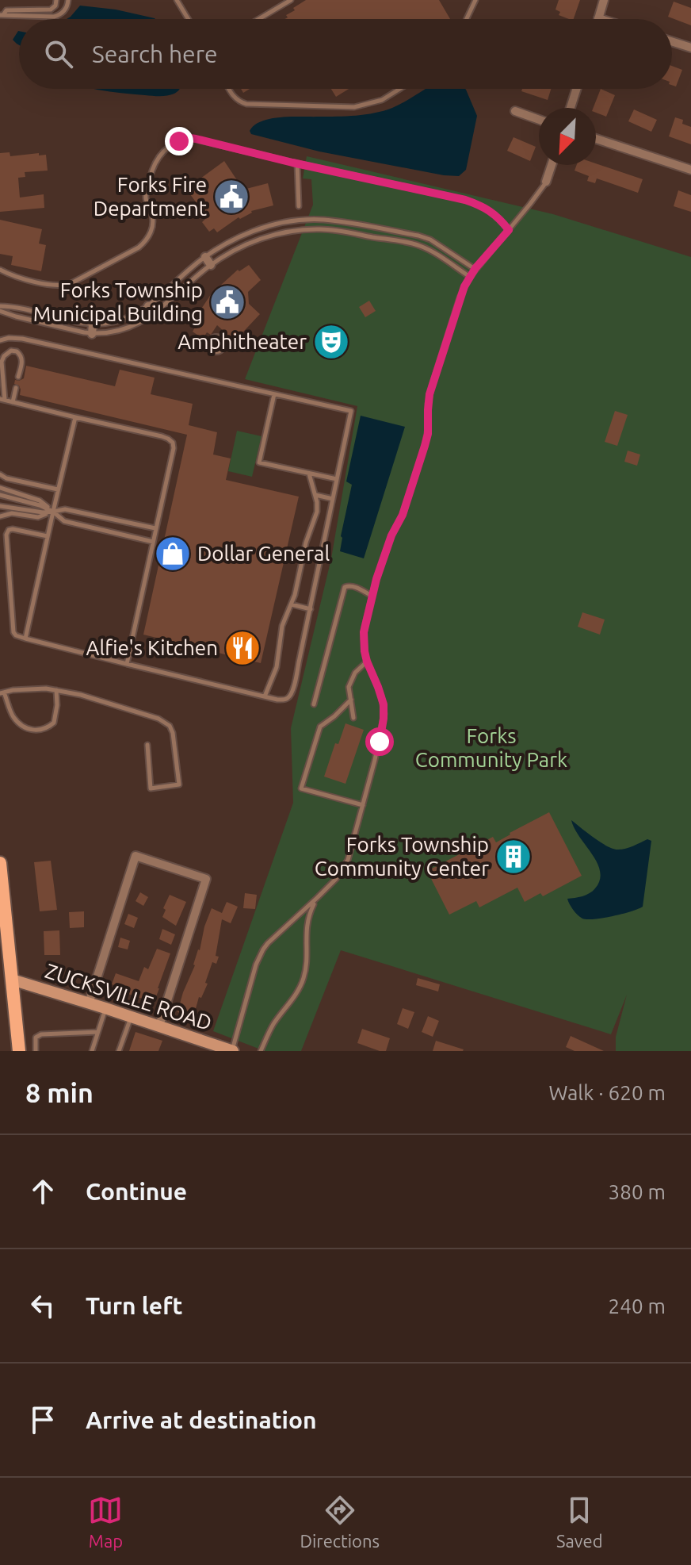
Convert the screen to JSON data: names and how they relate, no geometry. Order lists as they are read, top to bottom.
{
  "streets": {
    "street": ["ZUCKSVILLE ROAD"]
  },
  "parks": ["Forks Community Park"],
  "places": {
    "public building": ["Forks Fire Department", "Forks Township Municipal Building"],
    "theatre": ["Amphitheater"],
    "shop": ["Dollar General"],
    "restaurant": ["Alfie's Kitchen"],
    "building": ["Forks Township Community Center"]
  },
  "north": "bottom left",
  "page": {
    "search": "Search here",
    "heading": ["8 min", "Walk · 620 m"],
    "list": [
      ["Continue", "380 m"],
      ["Turn left", "240 m"],
      "Arrive at destination"
    ],
    "nav": ["Map", "Directions", "Saved"]
  }
}
